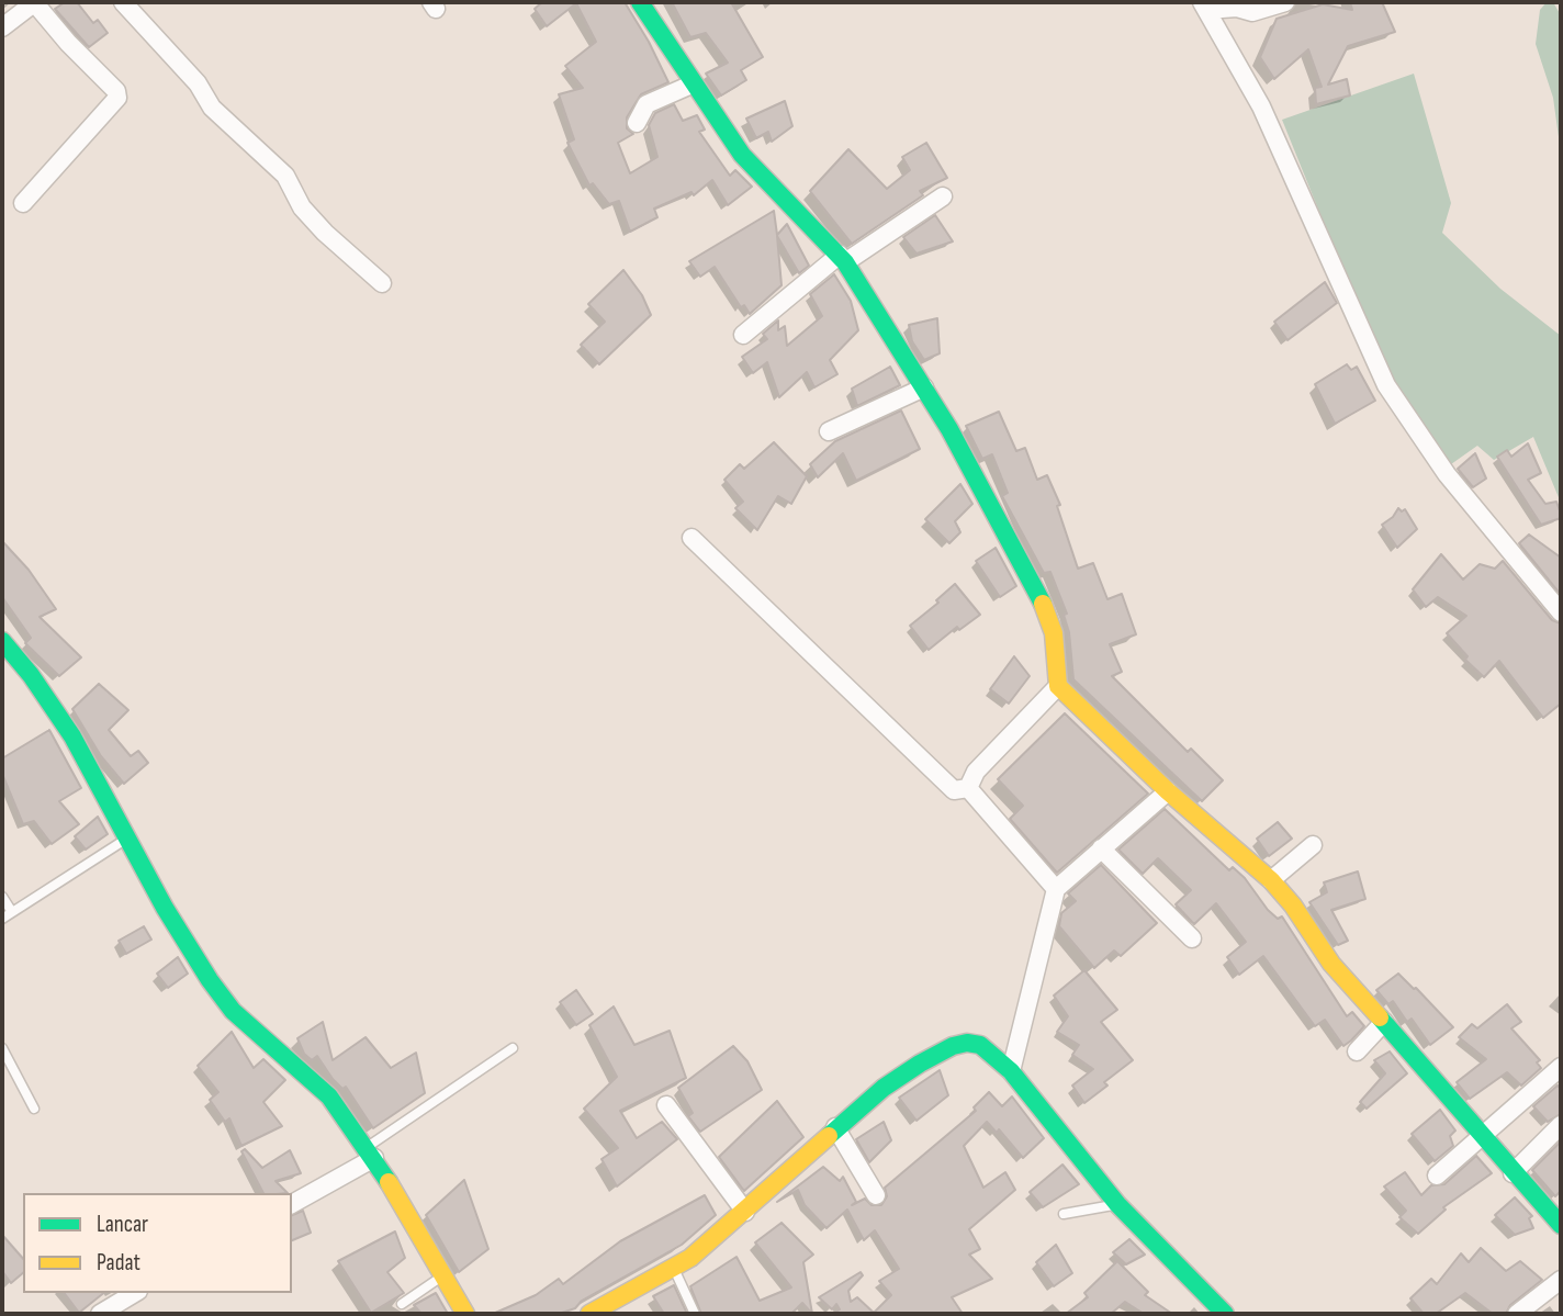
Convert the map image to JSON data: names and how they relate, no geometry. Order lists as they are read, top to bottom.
{
  "legend": ["Lancar", "Padat"]
}
